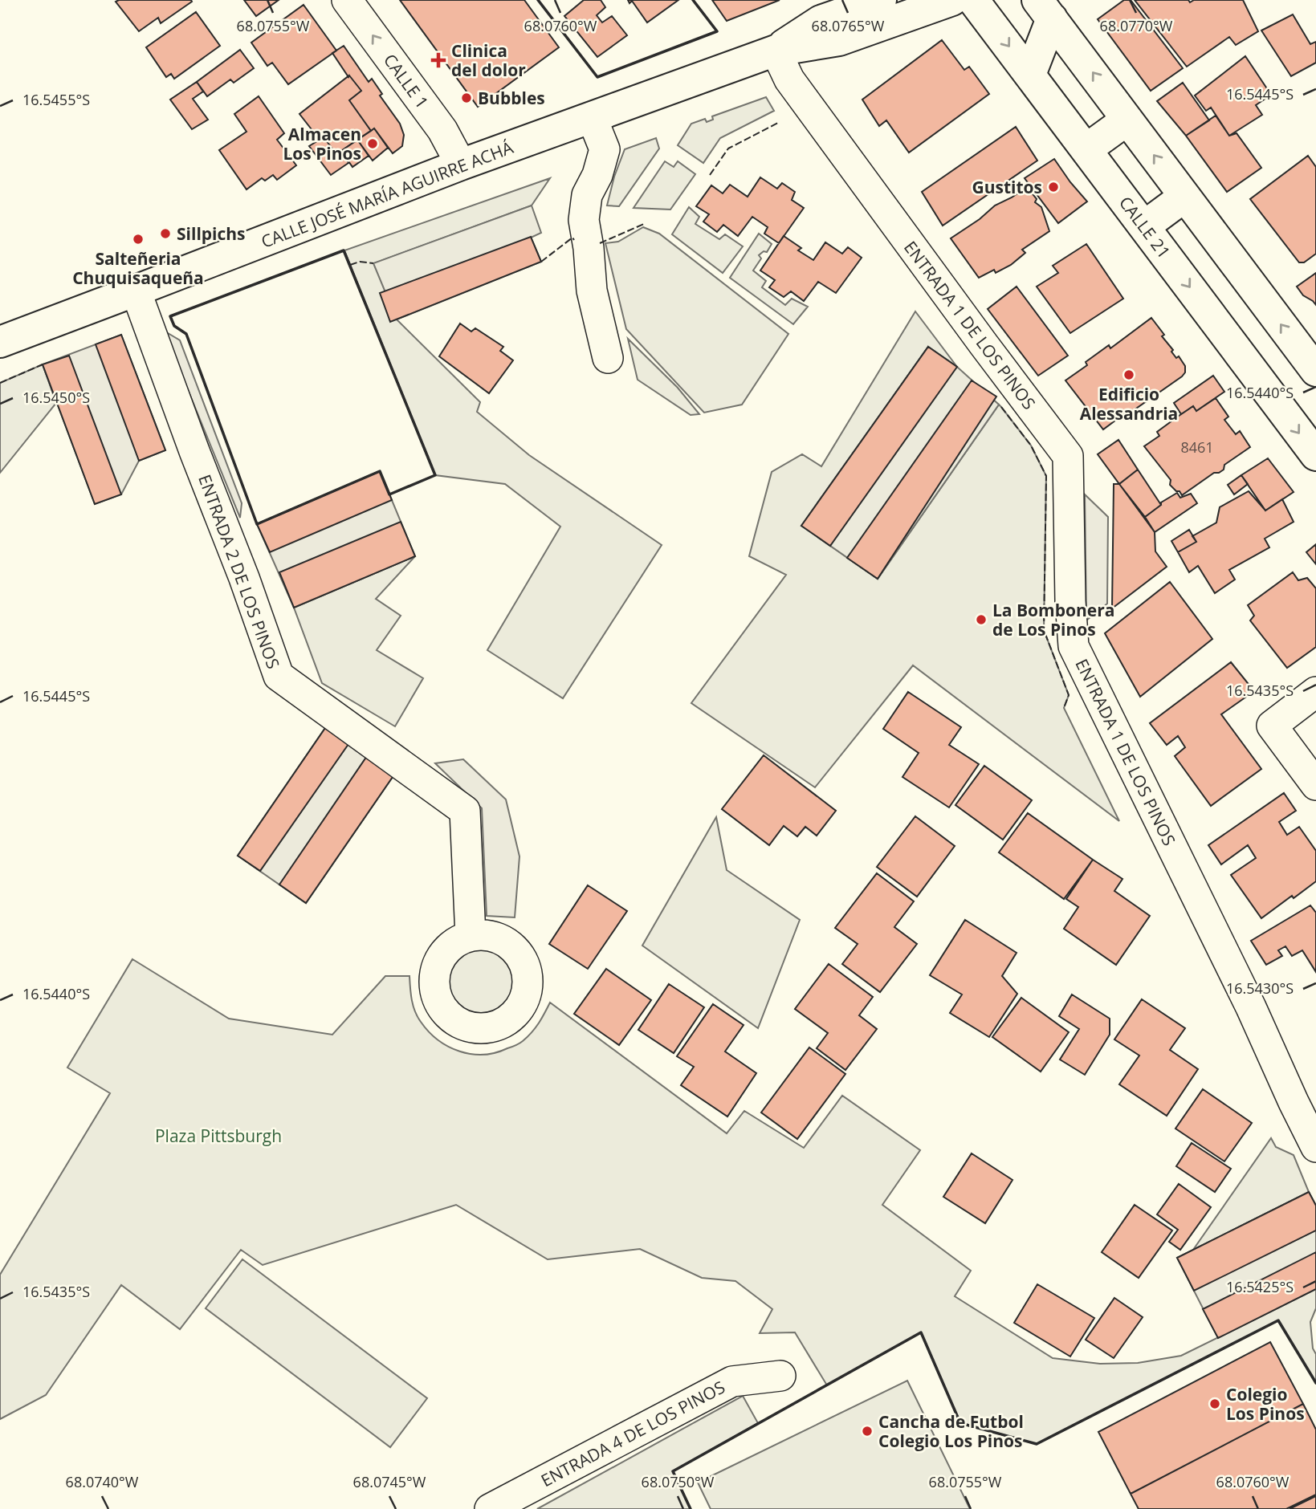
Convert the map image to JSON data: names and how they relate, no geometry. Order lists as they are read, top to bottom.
{
  "streets": {
    "main road": ["CALLE JOSÉ MARÍA AGUIRRE ACHÁ", "CALLE 21"],
    "street": [
      "CALLE 1",
      "ENTRADA 1 DE LOS PINOS",
      "ENTRADA 2 DE LOS PINOS",
      "ENTRADA 4 DE LOS PINOS"
    ]
  },
  "crossings": [
    ["CALLE 1", "CALLE JOSÉ MARÍA AGUIRRE ACHÁ"],
    ["CALLE JOSÉ MARÍA AGUIRRE ACHÁ", "ENTRADA 1 DE LOS PINOS"],
    ["CALLE JOSÉ MARÍA AGUIRRE ACHÁ", "ENTRADA 2 DE LOS PINOS"]
  ],
  "one_way": ["CALLE 1"],
  "parks": ["Plaza Pittsburgh"],
  "places": {
    "health": ["Clinica del dolor"],
    "other": [
      "Bubbles",
      "Almacen Los Pinos",
      "Gustitos",
      "Sillpichs",
      "Salteñeria Chuquisaqueña",
      "Edificio Alessandria",
      "La Bombonera de Los Pinos",
      "Colegio Los Pinos",
      "Cancha de Futbol Colegio Los Pinos"
    ]
  },
  "house_numbers": ["8461"],
  "coordinates": [
    "68.0755°W",
    "68.0760°W",
    "68.0765°W",
    "68.0770°W",
    "16.5445°S",
    "16.5455°S",
    "16.5440°S",
    "16.5450°S",
    "16.5435°S",
    "16.5430°S",
    "16.5425°S",
    "68.0740°W",
    "68.0745°W",
    "68.0750°W"
  ]
}
